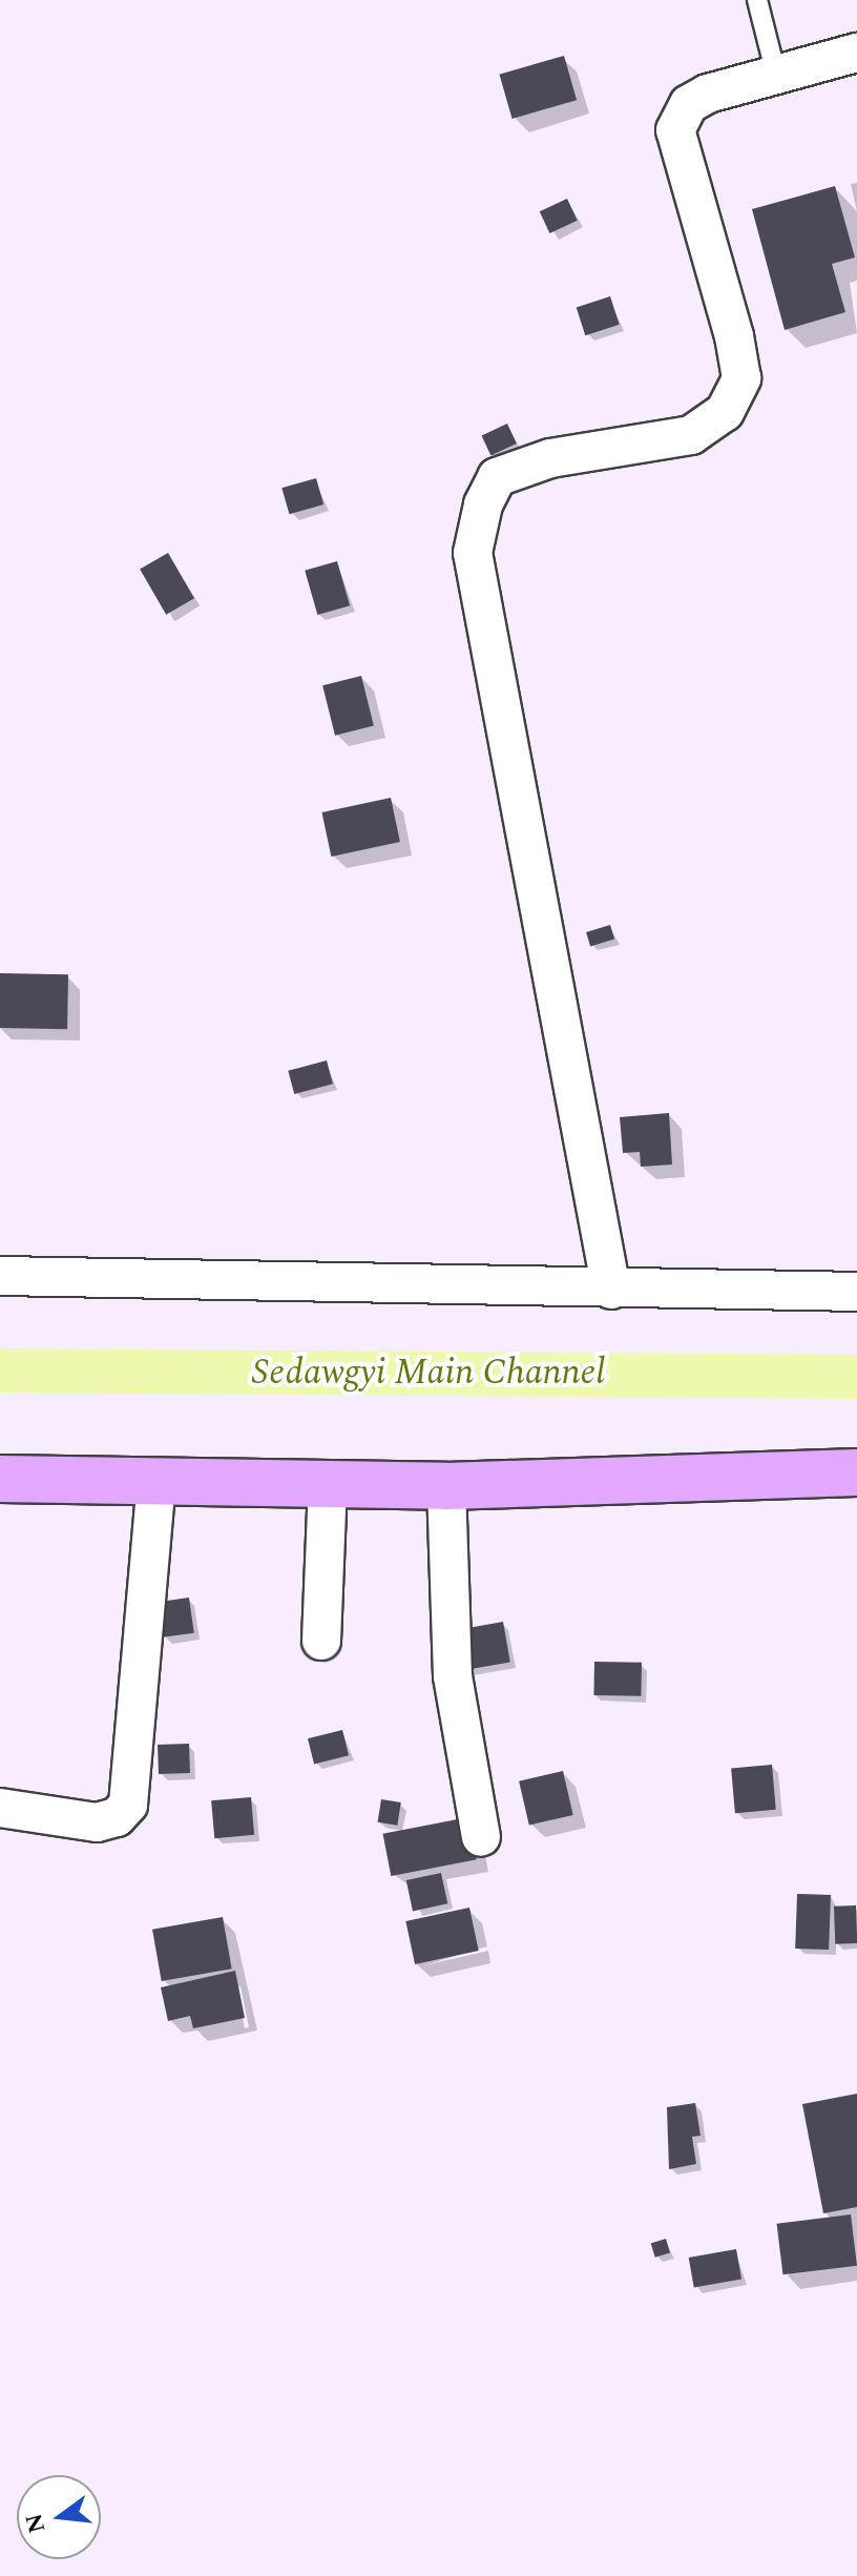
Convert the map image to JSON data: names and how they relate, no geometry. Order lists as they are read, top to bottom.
{
  "water": ["Sedawgyi Main Channel"],
  "north": "left"
}
